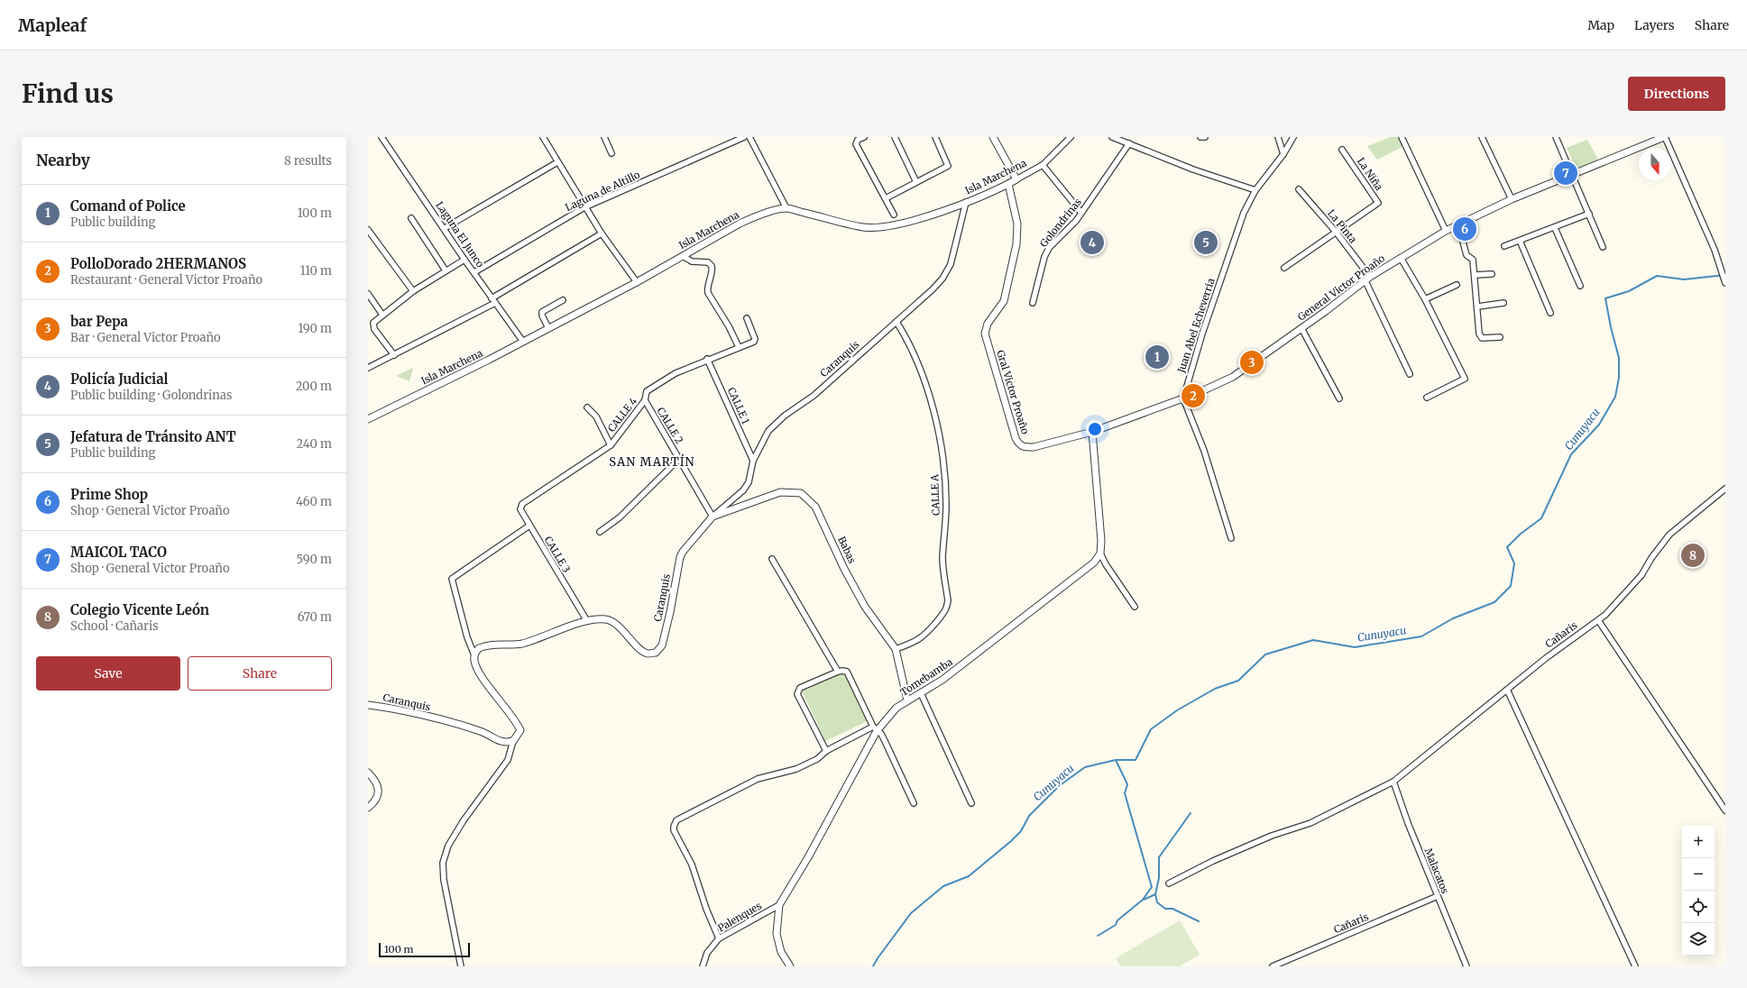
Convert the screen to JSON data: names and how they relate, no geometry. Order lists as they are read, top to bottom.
{
  "streets": {
    "street": [
      "La Niña",
      "Isla Marchena",
      "Laguna de Altillo",
      "Golondrinas",
      "La Pinta",
      "Laguna El Junco",
      "General Victor Proaño",
      "Juan Abel Echeverria",
      "Caranquis",
      "Gral Victor Proaño",
      "CALLE 1",
      "CALLE 4",
      "CALLE 2",
      "CALLE A",
      "Babas",
      "CALLE 3",
      "Cañaris",
      "Tomebamba",
      "Malacatos",
      "Palenques"
    ]
  },
  "crossings": [
    ["La Niña", "La Pinta"],
    ["Isla Marchena", "Laguna El Junco"],
    ["Isla Marchena", "Caranquis"],
    ["Isla Marchena", "Gral Victor Proaño"],
    ["Laguna de Altillo", "Laguna El Junco"],
    ["La Pinta", "General Victor Proaño"],
    ["General Victor Proaño", "Juan Abel Echeverria"],
    ["General Victor Proaño", "Gral Victor Proaño"],
    ["Caranquis", "CALLE 1"],
    ["Caranquis", "CALLE 2"],
    ["Caranquis", "CALLE A"],
    ["Caranquis", "Babas"],
    ["Caranquis", "CALLE 3"],
    ["CALLE 1", "CALLE 4"],
    ["CALLE 4", "CALLE 2"],
    ["CALLE 4", "CALLE 3"],
    ["CALLE 2", "Babas"],
    ["CALLE A", "Babas"],
    ["Babas", "Tomebamba"],
    ["Cañaris", "Malacatos"],
    ["Tomebamba", "Palenques"]
  ],
  "districts": ["SAN MARTÍN"],
  "water": ["Cunuyacu"],
  "scale_bar": "100 m",
  "north": "bottom",
  "page": {
    "header": "Mapleaf",
    "nav": ["Map", "Layers", "Share"],
    "buttons": [
      "Directions",
      ["Save", "Share"]
    ],
    "title": "Find us",
    "heading": ["Nearby", "8 results"],
    "pins": [
      "7",
      "6",
      "4",
      "5",
      "1",
      "3",
      "2",
      "8"
    ],
    "list": [
      {
        "mark": "1",
        "name": "Comand of Police",
        "note": "Public building",
        "value": "100 m"
      },
      {
        "mark": "2",
        "name": "PolloDorado 2HERMANOS",
        "note": "Restaurant · General Victor Proaño",
        "value": "110 m"
      },
      {
        "mark": "3",
        "name": "bar Pepa",
        "note": "Bar · General Victor Proaño",
        "value": "190 m"
      },
      {
        "mark": "4",
        "name": "Policía Judicial",
        "note": "Public building · Golondrinas",
        "value": "200 m"
      },
      {
        "mark": "5",
        "name": "Jefatura de Tránsito ANT",
        "note": "Public building",
        "value": "240 m"
      },
      {
        "mark": "6",
        "name": "Prime Shop",
        "note": "Shop · General Victor Proaño",
        "value": "460 m"
      },
      {
        "mark": "7",
        "name": "MAICOL TACO",
        "note": "Shop · General Victor Proaño",
        "value": "590 m"
      },
      {
        "mark": "8",
        "name": "Colegio Vicente León",
        "note": "School · Cañaris",
        "value": "670 m"
      }
    ],
    "map_buttons": ["+", "−"],
    "scale": "100 m"
  }
}
